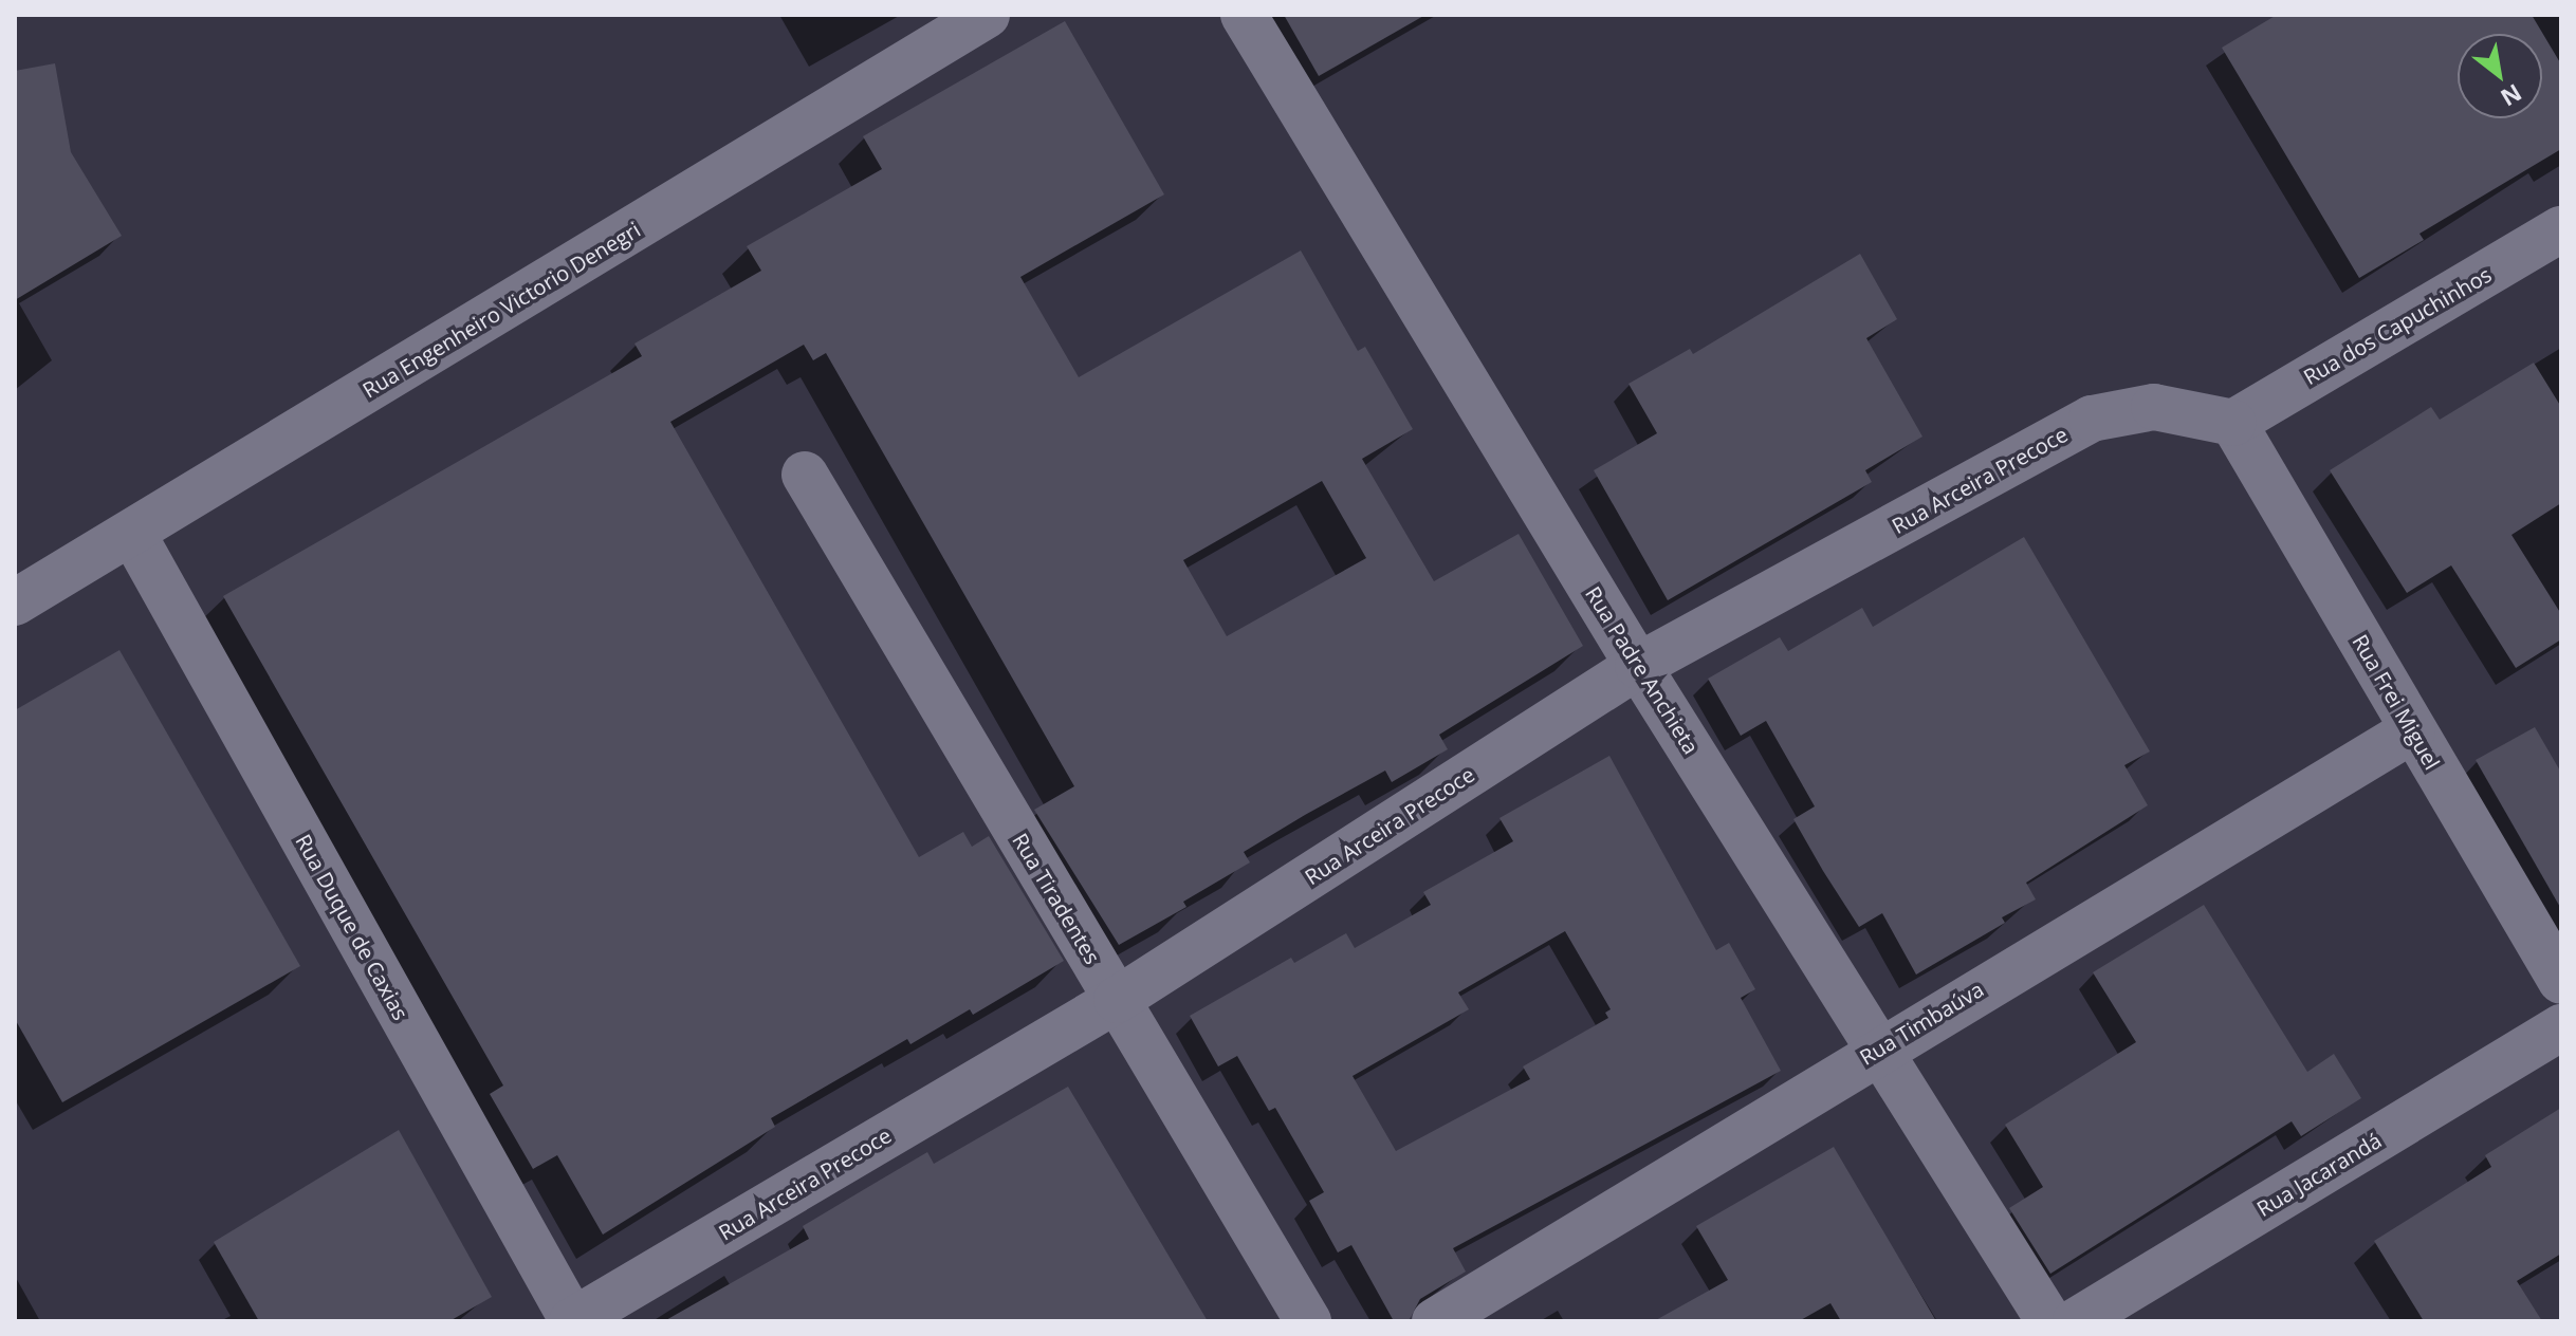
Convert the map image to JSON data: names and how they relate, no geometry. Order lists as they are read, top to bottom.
{
  "streets": {
    "street": [
      "Rua Engenheiro Victorio Denegri",
      "Rua dos Capuchinhos",
      "Rua Arceira Precoce",
      "Rua Padre Anchieta",
      "Rua Frei Miguel",
      "Rua Tiradentes",
      "Rua Duque de Caxias",
      "Rua Timbaúva",
      "Rua Jacarandá"
    ]
  },
  "crossings": [
    ["Rua Engenheiro Victorio Denegri", "Rua Duque de Caxias"],
    ["Rua dos Capuchinhos", "Rua Arceira Precoce"],
    ["Rua dos Capuchinhos", "Rua Frei Miguel"],
    ["Rua Arceira Precoce", "Rua Padre Anchieta"],
    ["Rua Arceira Precoce", "Rua Frei Miguel"],
    ["Rua Arceira Precoce", "Rua Tiradentes"],
    ["Rua Arceira Precoce", "Rua Duque de Caxias"],
    ["Rua Padre Anchieta", "Rua Timbaúva"],
    ["Rua Frei Miguel", "Rua Timbaúva"]
  ],
  "north": "bottom right"
}
